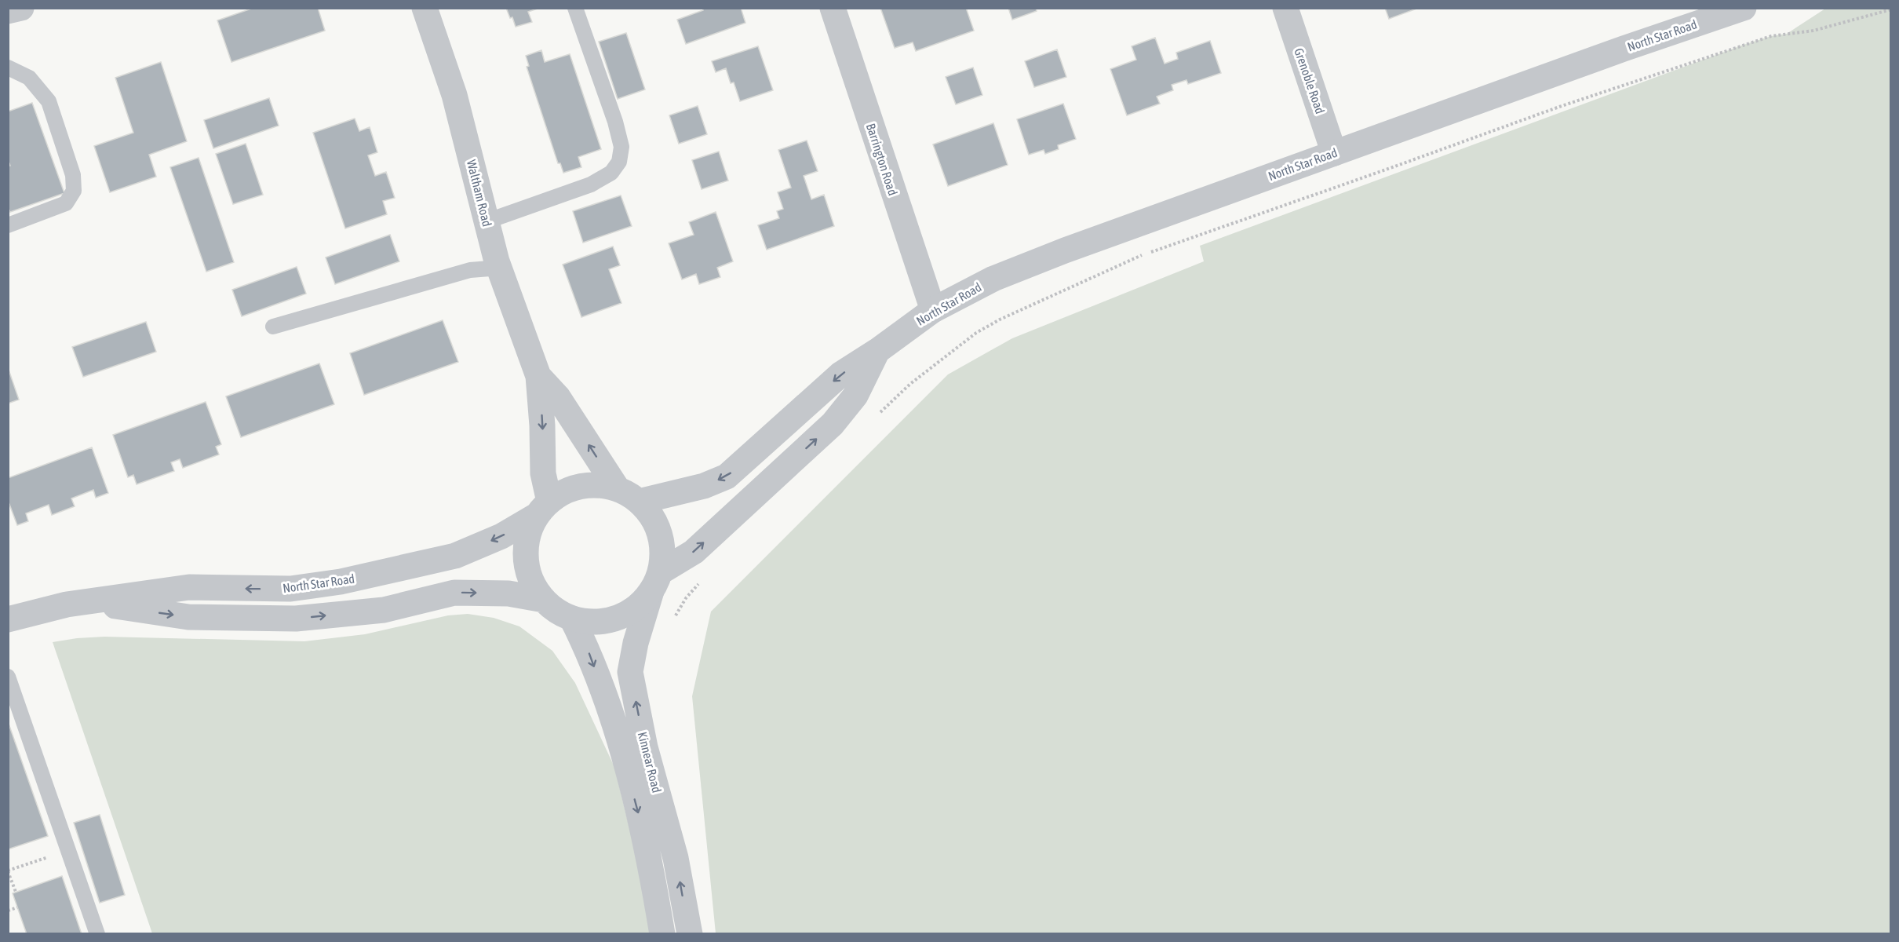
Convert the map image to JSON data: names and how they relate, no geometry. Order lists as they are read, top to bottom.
{
  "streets": {
    "street": [
      "North Star Road",
      "Grenoble Road",
      "Barrington Road",
      "Waltham Road",
      "Kinnear Road"
    ]
  },
  "crossings": [
    ["North Star Road", "Grenoble Road"],
    ["North Star Road", "Barrington Road"],
    ["North Star Road", "Waltham Road"],
    ["North Star Road", "Kinnear Road"],
    ["Waltham Road", "Kinnear Road"]
  ]
}
